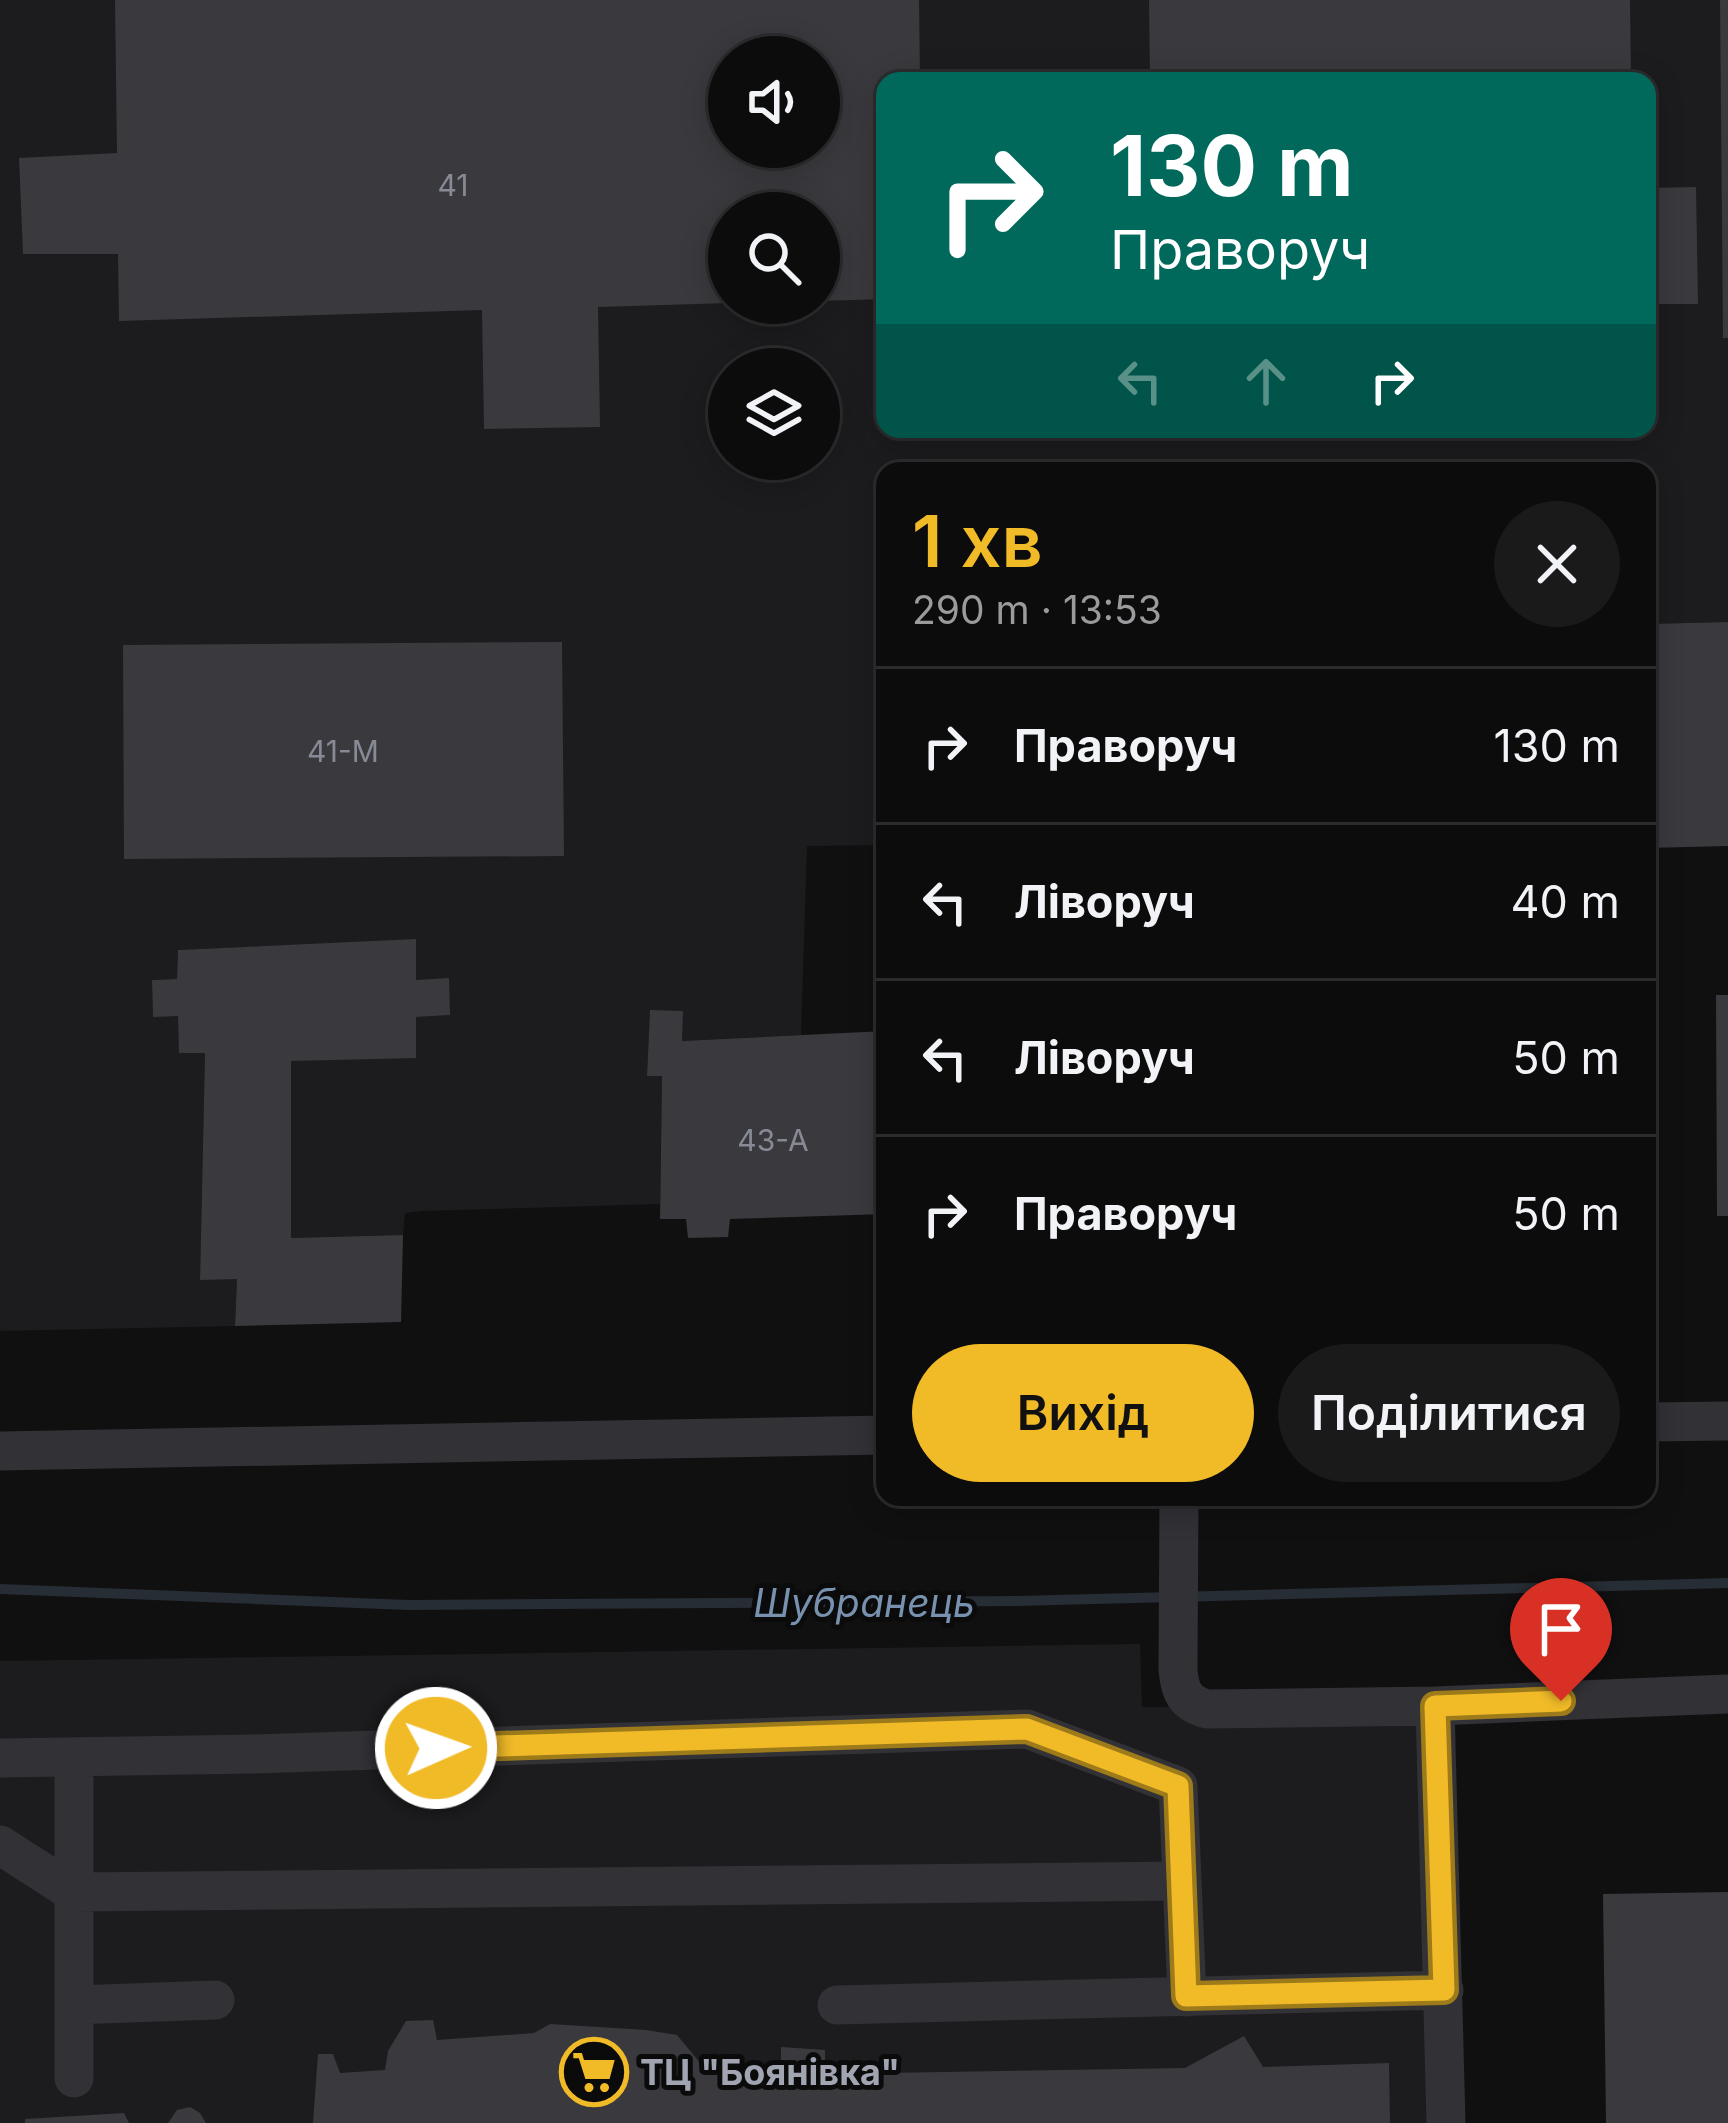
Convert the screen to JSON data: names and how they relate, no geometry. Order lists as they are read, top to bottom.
{
  "water": ["Шубранець"],
  "places": {
    "supermarket": ["ТЦ \"Боянівка\""]
  },
  "house_numbers": ["41", "41-М", "43-А"],
  "page": {
    "turn": ["130 m", "Праворуч"],
    "heading": ["1 хв", "290 m · 13:53"],
    "list": [
      {
        "name": "Праворуч",
        "value": "130 m"
      },
      {
        "name": "Ліворуч",
        "value": "40 m"
      },
      {
        "name": "Ліворуч",
        "value": "50 m"
      },
      {
        "name": "Праворуч",
        "value": "50 m"
      }
    ],
    "buttons": ["Вихід", "Поділитися"]
  }
}
